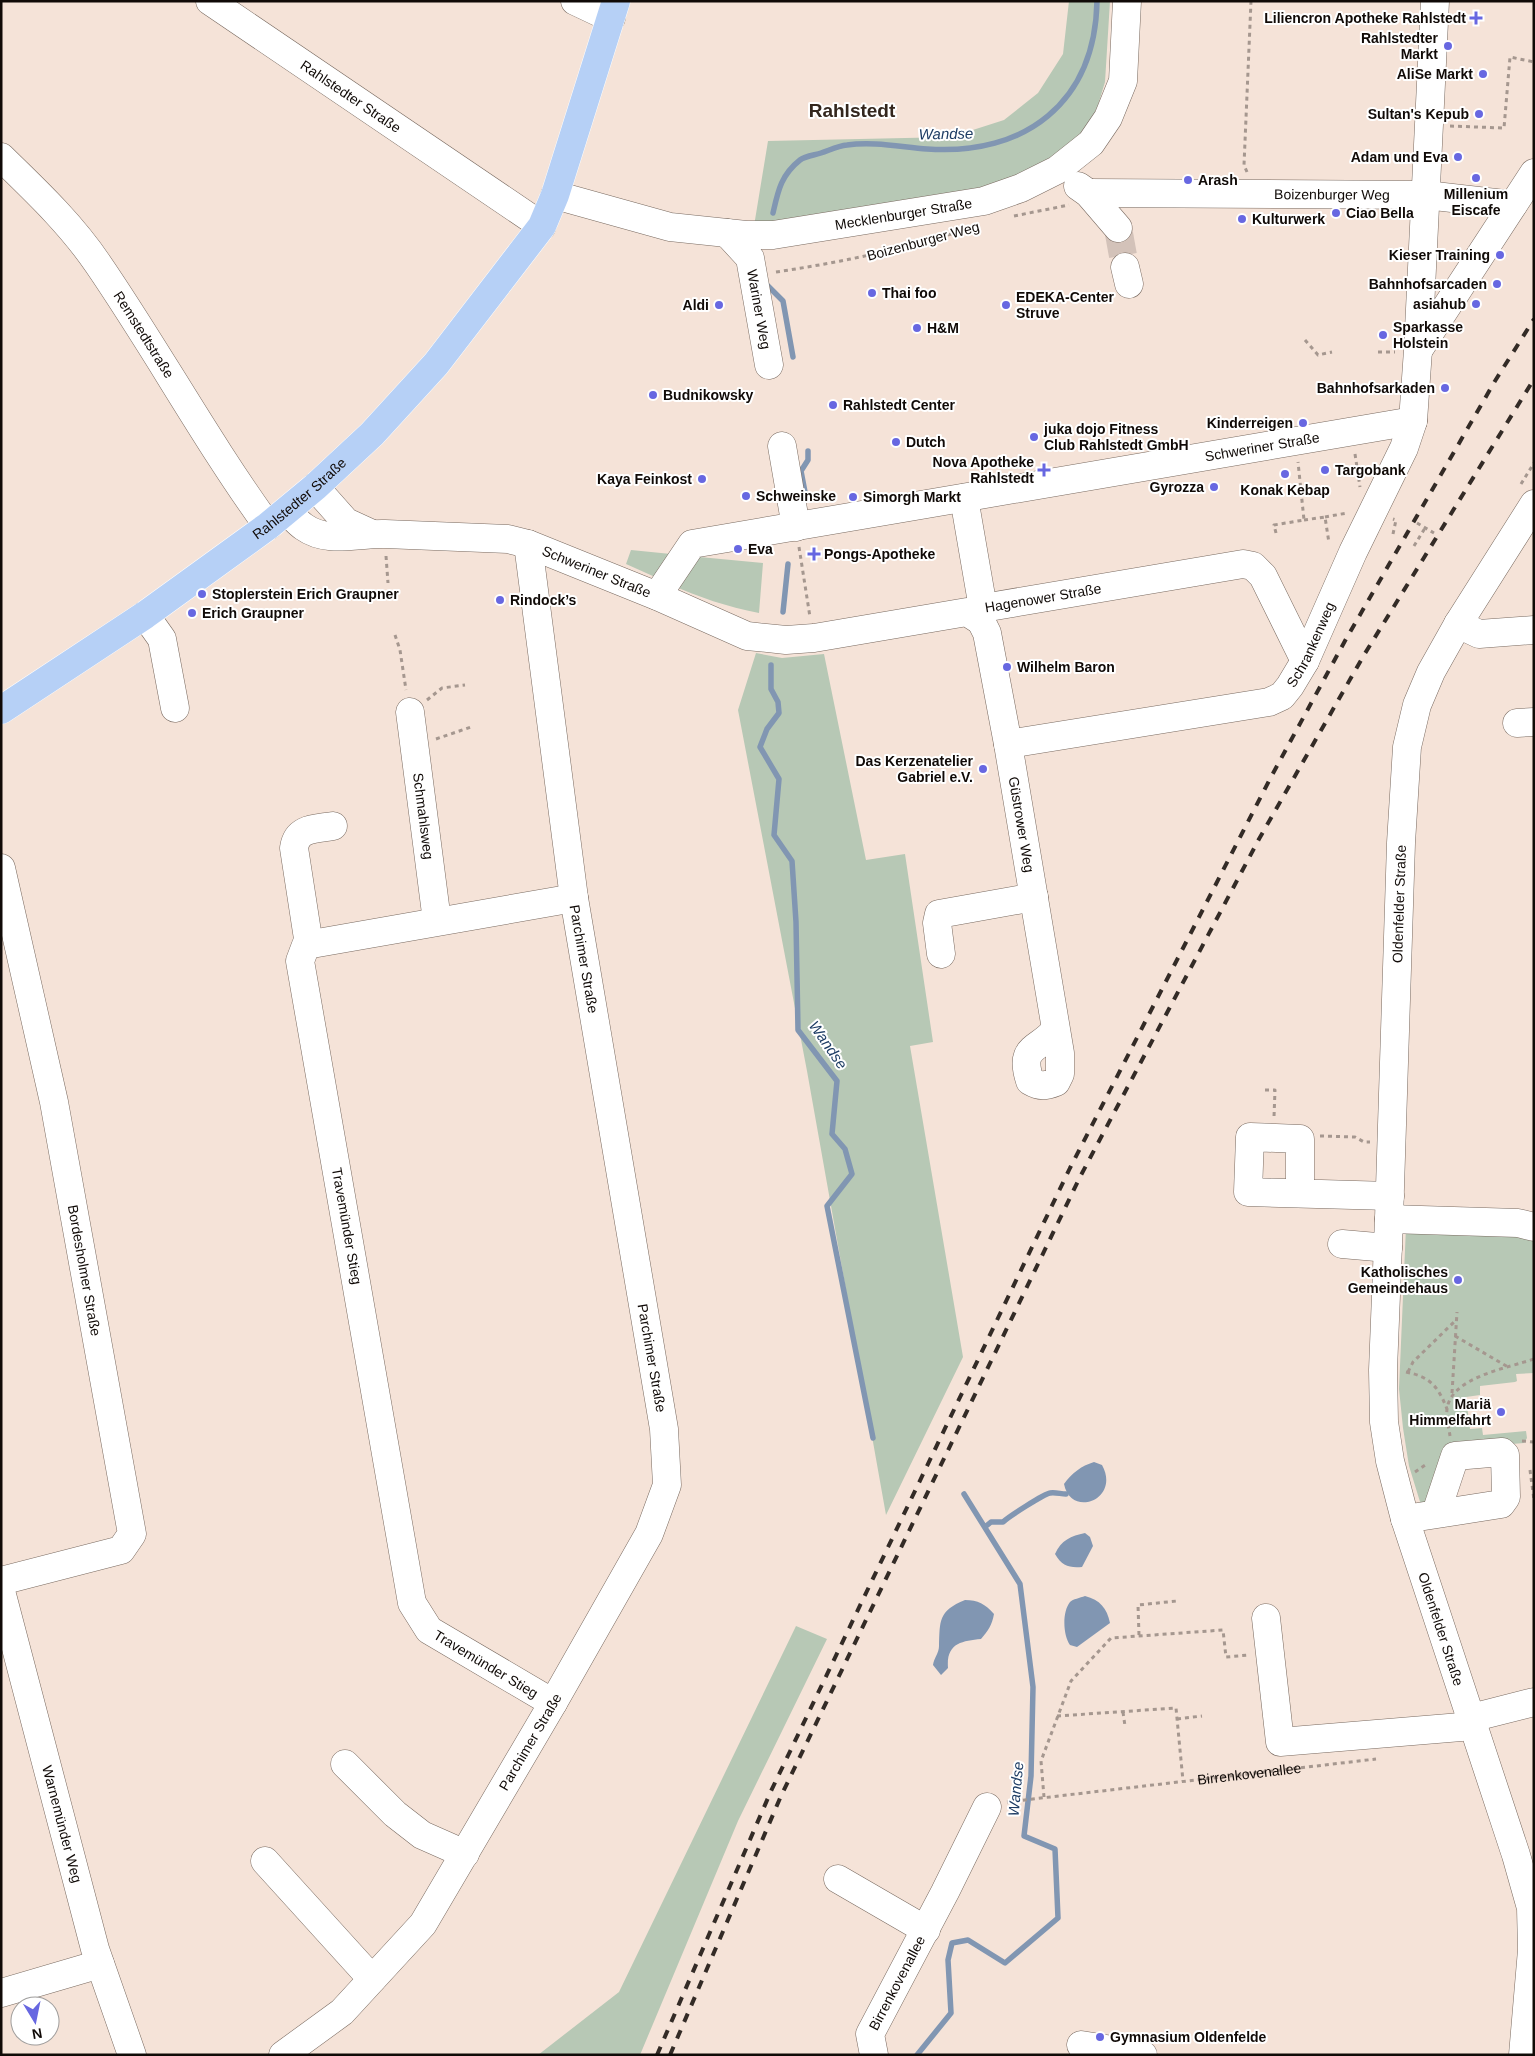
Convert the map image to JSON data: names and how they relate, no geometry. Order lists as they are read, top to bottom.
{
  "streets": {
    "main road": ["Rahlstedter Straße"],
    "street": [
      "Boizenburger Weg",
      "Mecklenburger Straße",
      "Wariner Weg",
      "Remstedtstraße",
      "Schweriner Straße",
      "Hagenower Straße",
      "Schrankenweg",
      "Schmahlsweg",
      "Güstrower Weg",
      "Oldenfelder Straße",
      "Parchimer Straße",
      "Travemünder Stieg",
      "Bordesholmer Straße",
      "Birrenkovenallee",
      "Warnemünder Weg"
    ]
  },
  "crossings": [
    ["Rahlstedter Straße", "Mecklenburger Straße"],
    ["Rahlstedter Straße", "Remstedtstraße"],
    ["Rahlstedter Straße", "Schweriner Straße"],
    ["Boizenburger Weg", "Wariner Weg"],
    ["Boizenburger Weg", "Schrankenweg"],
    ["Mecklenburger Straße", "Wariner Weg"],
    ["Remstedtstraße", "Schweriner Straße"],
    ["Schweriner Straße", "Hagenower Straße"],
    ["Schweriner Straße", "Schrankenweg"],
    ["Schweriner Straße", "Parchimer Straße"],
    ["Hagenower Straße", "Schrankenweg"],
    ["Hagenower Straße", "Güstrower Weg"],
    ["Schrankenweg", "Güstrower Weg"],
    ["Parchimer Straße", "Travemünder Stieg"]
  ],
  "districts": ["Rahlstedt"],
  "water": ["Wandse"],
  "places": {
    "health": ["Liliencron Apotheke Rahlstedt", "Nova Apotheke Rahlstedt", "Pongs-Apotheke"],
    "other": [
      "Rahlstedter Markt",
      "AliSe Markt",
      "Sultan's Kepub",
      "Adam und Eva",
      "Millenium Eiscafe",
      "Arash",
      "Ciao Bella",
      "Kulturwerk",
      "Kieser Training",
      "Bahnhofsarcaden",
      "Thai foo",
      "asiahub",
      "Aldi",
      "EDEKA-Center Struve",
      "H&M",
      "Sparkasse Holstein",
      "Bahnhofsarkaden",
      "Budnikowsky",
      "Rahlstedt Center",
      "Kinderreigen",
      "juka dojo Fitness Club Rahlstedt GmbH",
      "Dutch",
      "Targobank",
      "Konak Kebap",
      "Kaya Feinkost",
      "Gyrozza",
      "Schweinske",
      "Simorgh Markt",
      "Eva",
      "Stoplerstein Erich Graupner",
      "Rindock’s",
      "Erich Graupner",
      "Wilhelm Baron",
      "Das Kerzenatelier Gabriel e.V.",
      "Katholisches Gemeindehaus",
      "Mariä Himmelfahrt",
      "Gymnasium Oldenfelde"
    ]
  },
  "north": "bottom"
}
